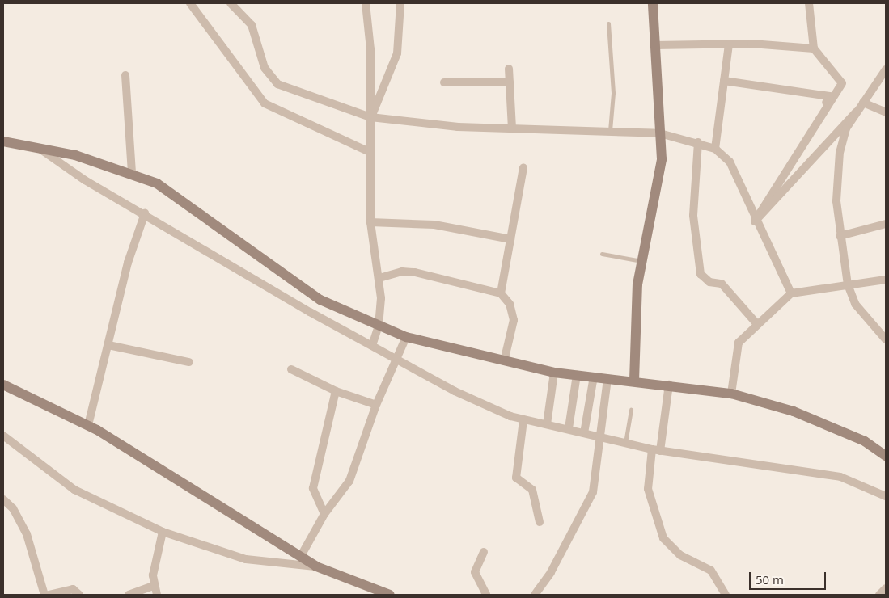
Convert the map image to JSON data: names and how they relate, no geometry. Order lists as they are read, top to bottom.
{
  "scale_bar": "50 m"
}
